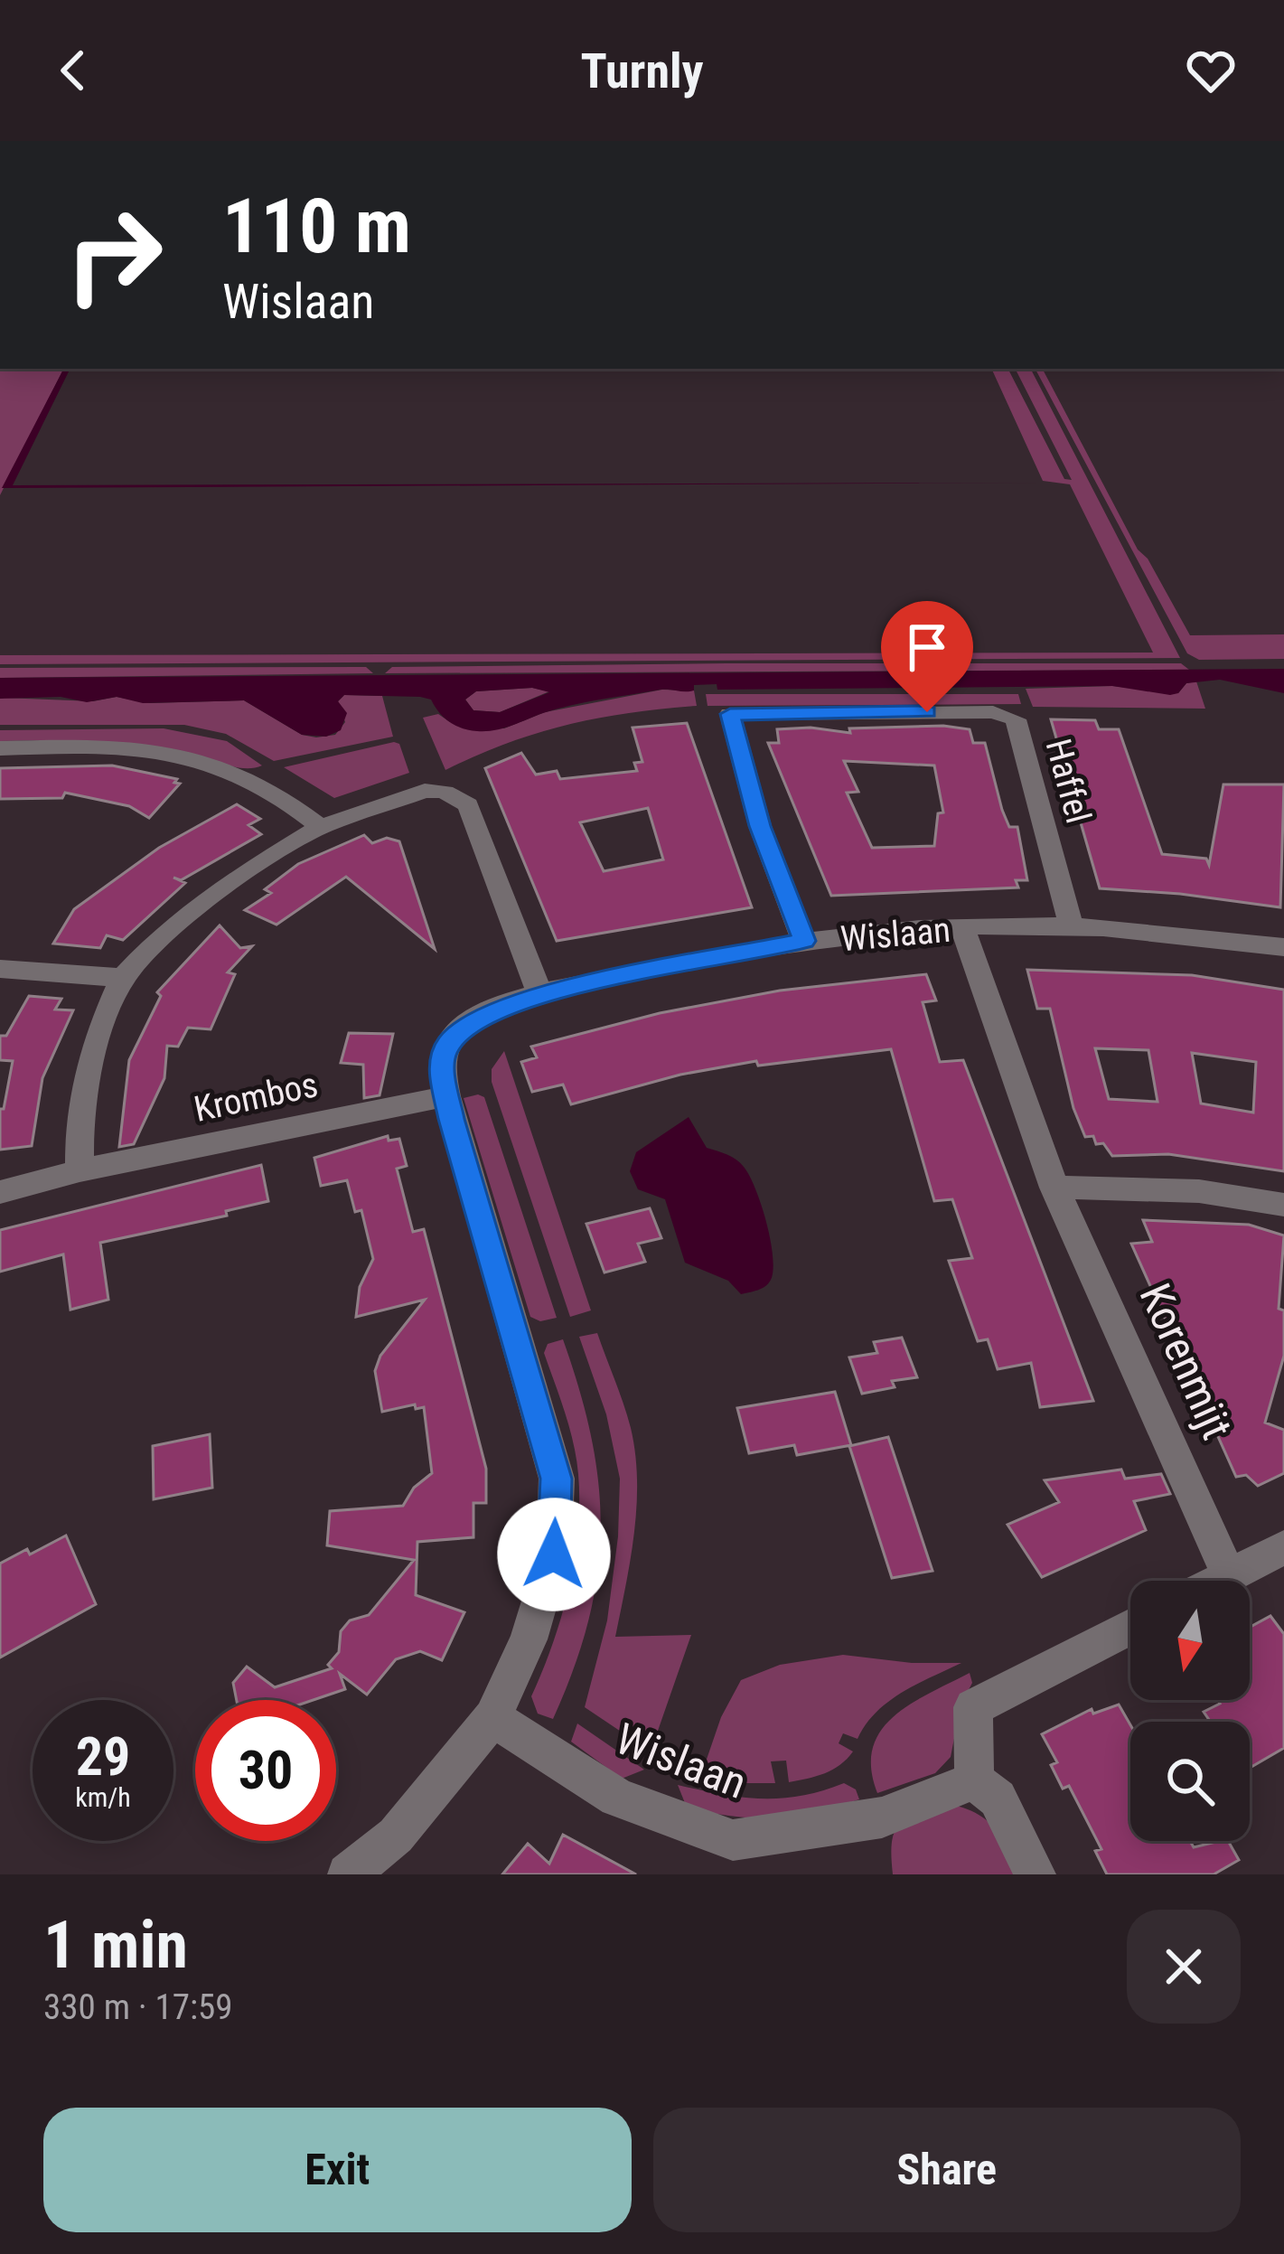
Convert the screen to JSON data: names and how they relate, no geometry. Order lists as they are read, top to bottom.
{
  "streets": {
    "street": [
      "Haffel",
      "Wislaan",
      "Krombos",
      "Korenmijt"
    ]
  },
  "crossings": [
    ["Haffel", "Wislaan"],
    ["Wislaan", "Krombos"],
    ["Wislaan", "Korenmijt"]
  ],
  "north": "bottom",
  "page": {
    "header": "Turnly",
    "turn": ["110 m", "Wislaan"],
    "speed": "29 km/h",
    "limit": "30",
    "heading": ["1 min", "330 m · 17:59"],
    "buttons": ["Exit", "Share"]
  }
}
